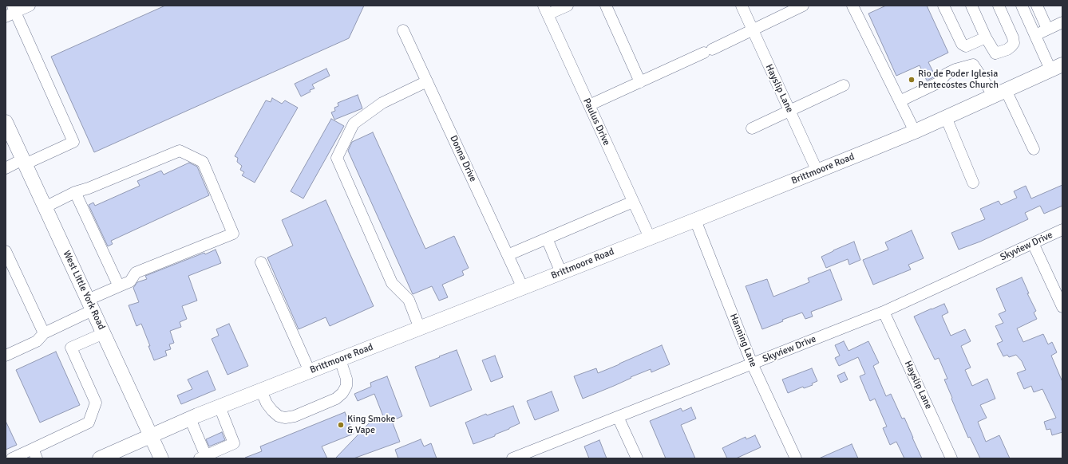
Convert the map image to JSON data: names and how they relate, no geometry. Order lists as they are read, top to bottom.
{
  "streets": {
    "main road": ["Brittmoore Road", "West Little York Road"],
    "street": [
      "Hayslip Lane",
      "Paulus Drive",
      "Donna Drive",
      "Skyview Drive",
      "Hanning Lane"
    ]
  },
  "crossings": [
    ["Hayslip Lane", "Brittmoore Road"],
    ["Hayslip Lane", "Skyview Drive"],
    ["Paulus Drive", "Brittmoore Road"],
    ["Donna Drive", "Brittmoore Road"],
    ["Brittmoore Road", "West Little York Road"],
    ["Brittmoore Road", "Hanning Lane"],
    ["Skyview Drive", "Hanning Lane"]
  ],
  "places": ["Rio de Poder Iglesia Pentecostes Church", "King Smoke & Vape"]
}
